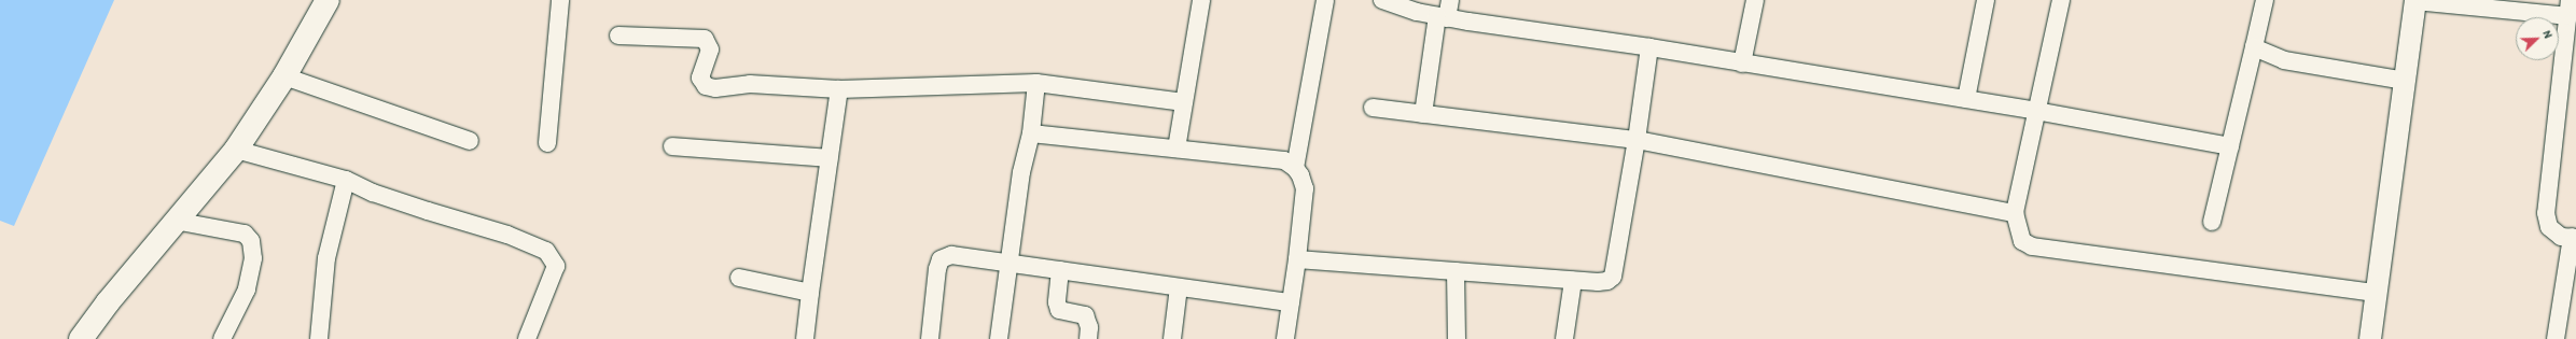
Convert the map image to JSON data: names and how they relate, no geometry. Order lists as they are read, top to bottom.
{
  "north": "top right"
}
